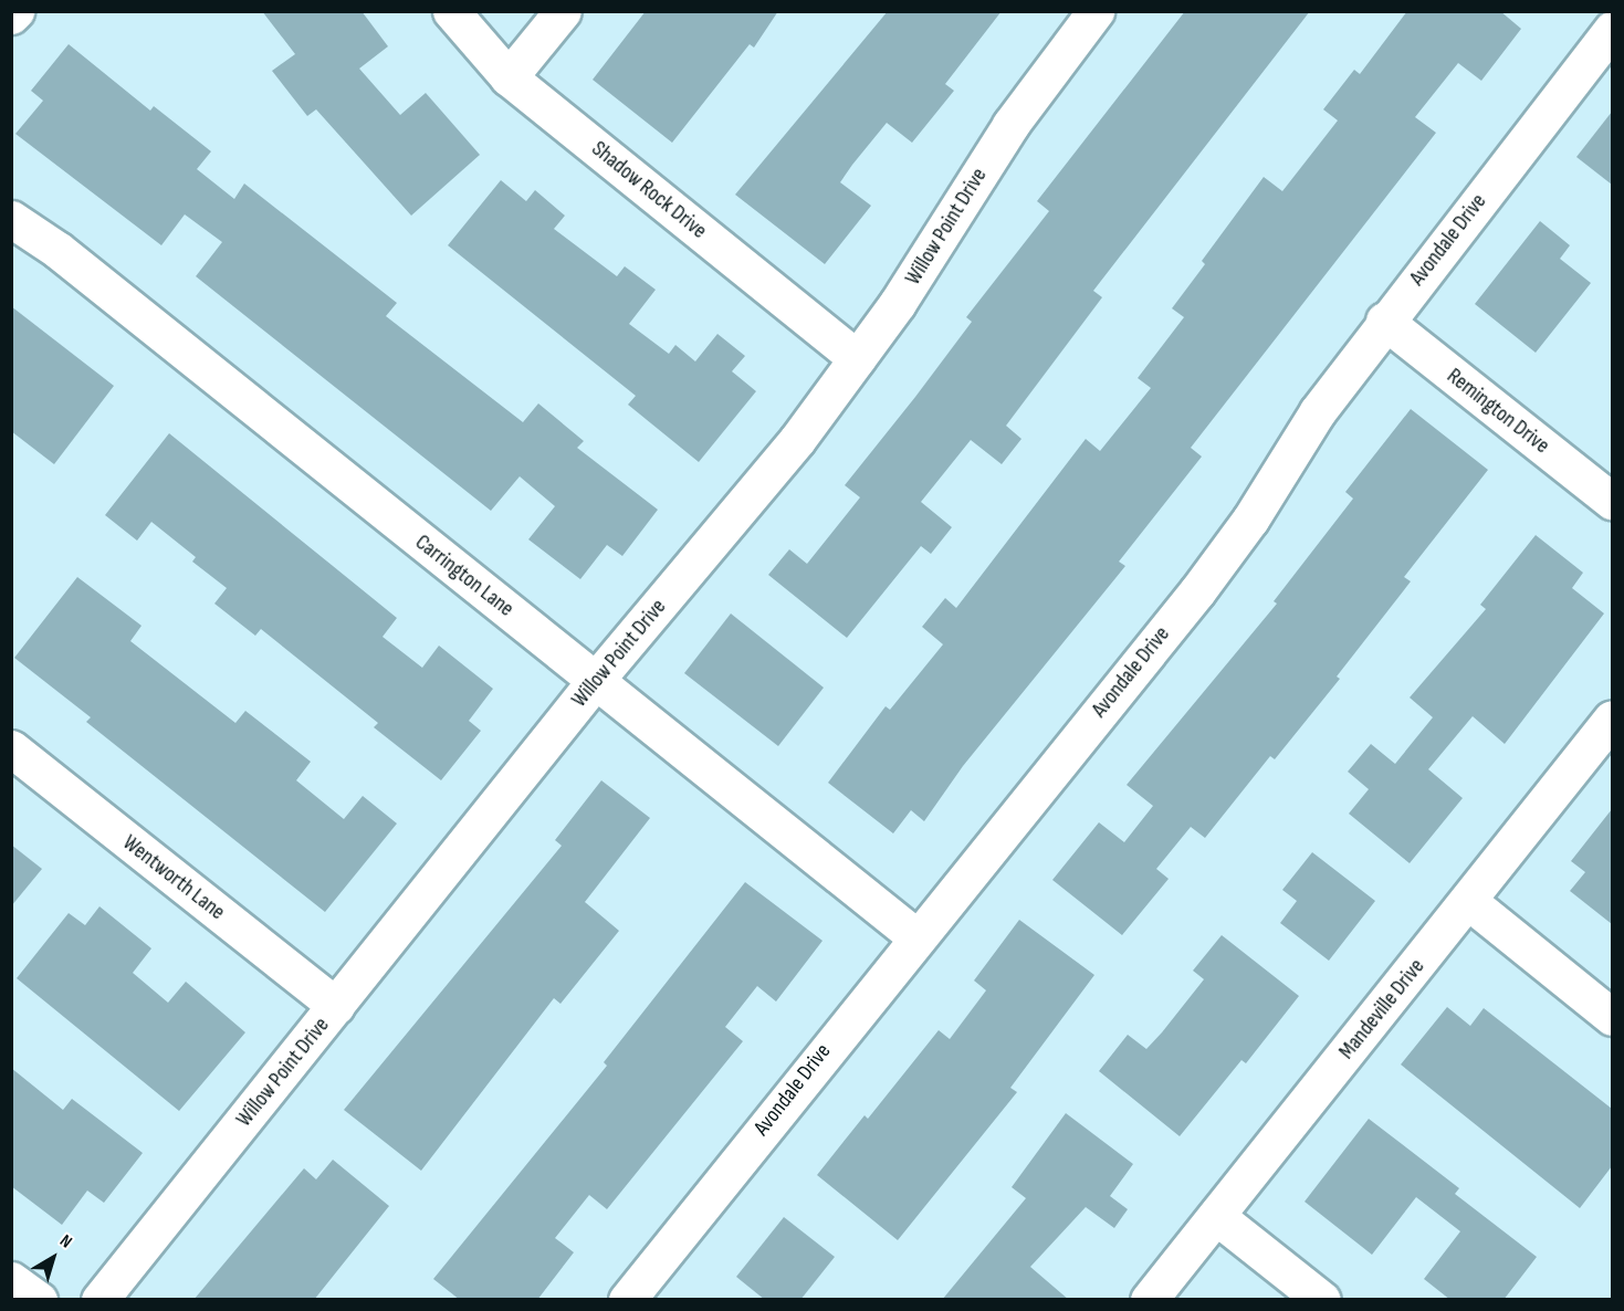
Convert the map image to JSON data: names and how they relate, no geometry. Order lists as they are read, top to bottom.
{
  "streets": {
    "street": [
      "Shadow Rock Drive",
      "Willow Point Drive",
      "Avondale Drive",
      "Remington Drive",
      "Carrington Lane",
      "Wentworth Lane",
      "Mandeville Drive"
    ]
  },
  "crossings": [
    ["Shadow Rock Drive", "Willow Point Drive"],
    ["Willow Point Drive", "Carrington Lane"],
    ["Willow Point Drive", "Wentworth Lane"],
    ["Avondale Drive", "Remington Drive"],
    ["Avondale Drive", "Carrington Lane"]
  ],
  "north": "top right"
}
